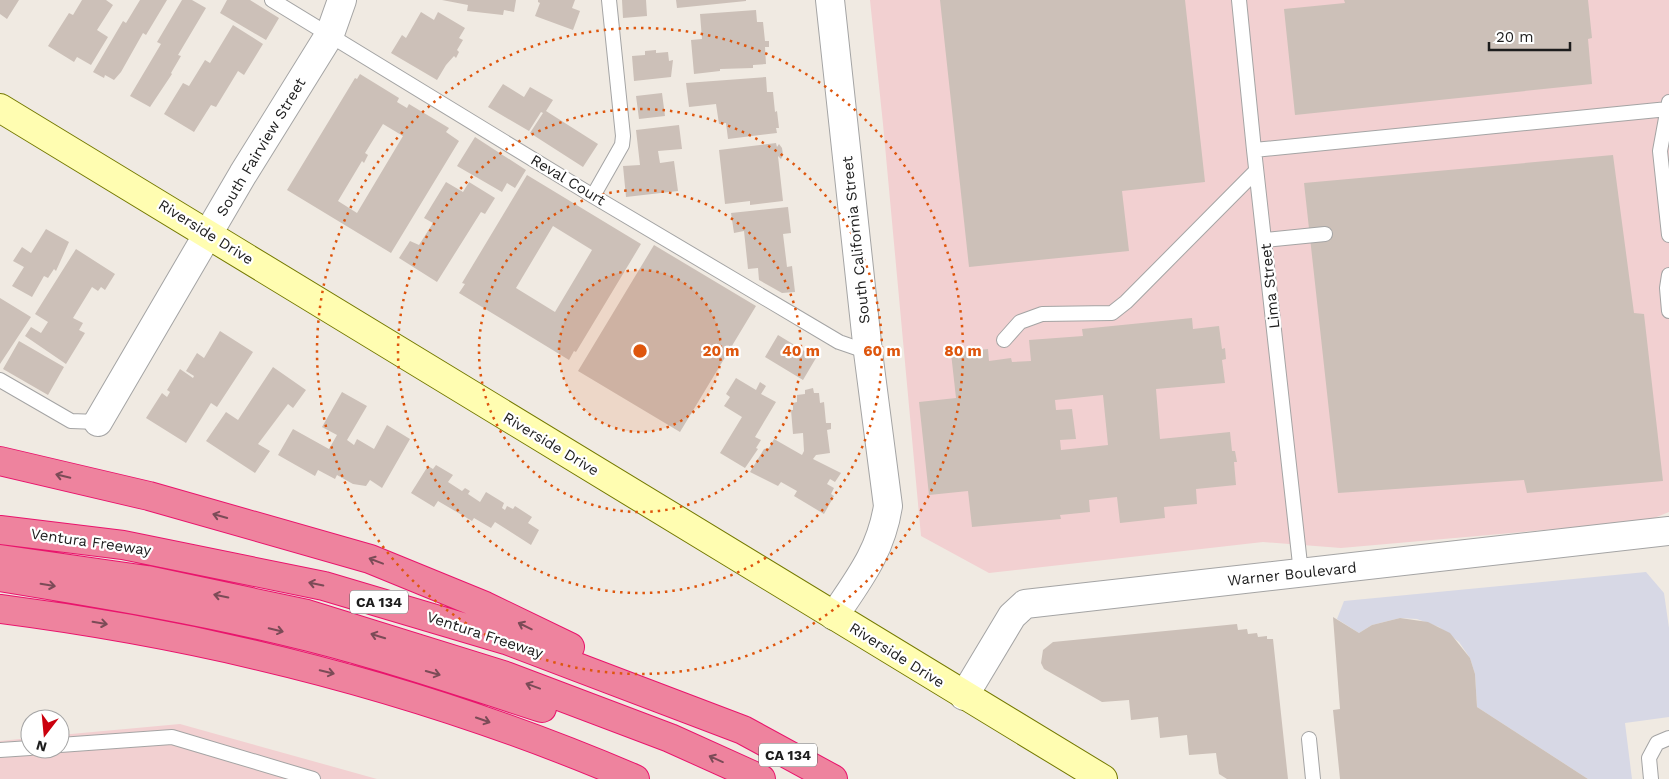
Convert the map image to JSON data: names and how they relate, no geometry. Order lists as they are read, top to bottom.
{
  "streets": {
    "highway": ["Ventura Freeway", "CA 134"],
    "main road": ["Riverside Drive"],
    "street": ["South Fairview Street", "South California Street", "Warner Boulevard"],
    "lane": ["Reval Court", "Lima Street"]
  },
  "crossings": [
    ["South Fairview Street", "Reval Court"],
    ["South Fairview Street", "Riverside Drive"],
    ["Reval Court", "South California Street"],
    ["Riverside Drive", "South California Street"],
    ["Riverside Drive", "Warner Boulevard"],
    ["Lima Street", "Warner Boulevard"]
  ],
  "scale_bar": "20 m",
  "north": "bottom",
  "rings": [
    "20 m",
    "40 m",
    "60 m",
    "80 m"
  ]
}
